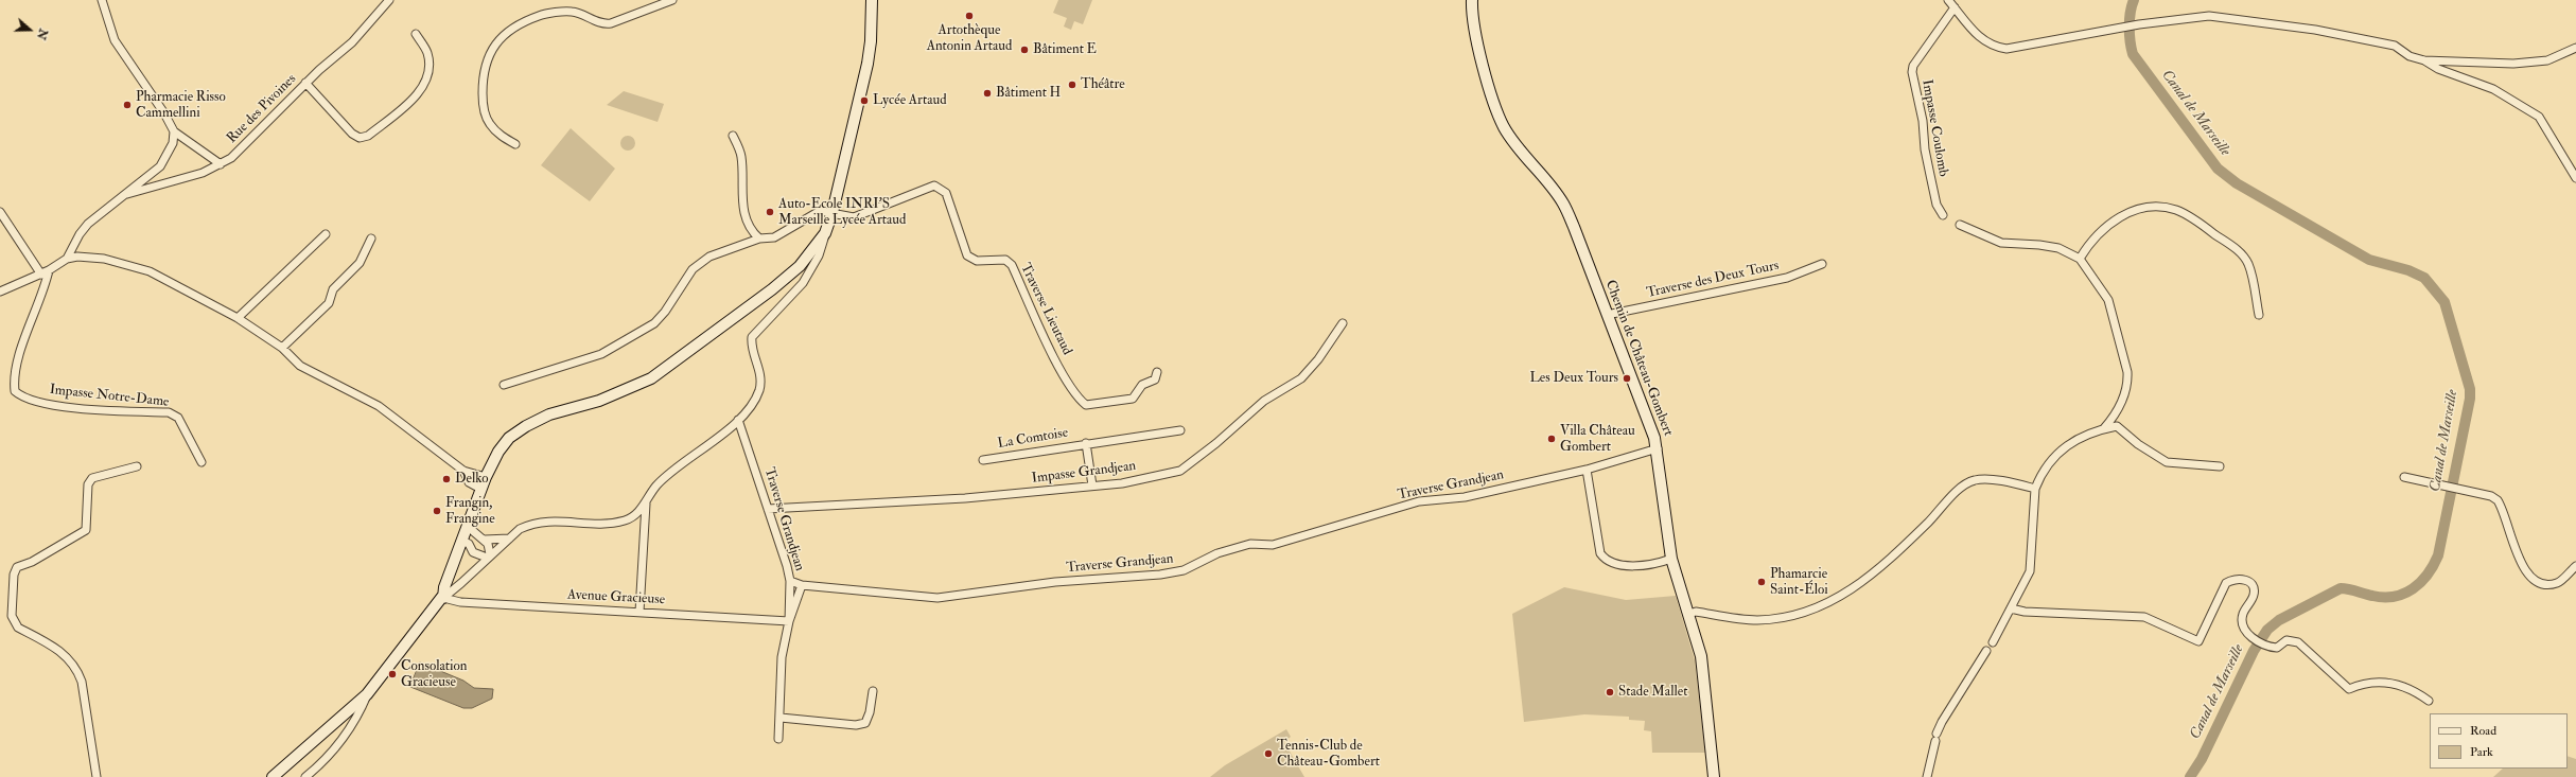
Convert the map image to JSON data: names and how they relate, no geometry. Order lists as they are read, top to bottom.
{
  "streets": {
    "street": [
      "Rue des Pivoines",
      "Impasse Coulomb",
      "Traverse des Deux Tours",
      "Traverse Lieutaud",
      "Chemin de Château-Gombert",
      "Impasse Notre-Dame",
      "La Comtoise",
      "Impasse Grandjean",
      "Traverse Grandjean",
      "Avenue Gracieuse"
    ]
  },
  "crossings": [
    ["Traverse des Deux Tours", "Chemin de Château-Gombert"],
    ["Chemin de Château-Gombert", "Traverse Grandjean"],
    ["La Comtoise", "Impasse Grandjean"],
    ["Impasse Grandjean", "Traverse Grandjean"]
  ],
  "water": ["Canal de Marseille"],
  "places": [
    "Artothèque Antonin Artaud",
    "Bâtiment E",
    "Théâtre",
    "Bâtiment H",
    "Lycée Artaud",
    "Pharmacie Risso Cammellini",
    "Auto-Ecole INRI'S Marseille Lycée Artaud",
    "Les Deux Tours",
    "Villa Château Gombert",
    "Delko",
    "Frangin, Frangine",
    "Phamarcie Saint-Éloi",
    "Consolation Gracieuse",
    "Stade Mallet",
    "Tennis-Club de Château-Gombert"
  ],
  "legend": ["Road", "Park"],
  "north": "right"
}
